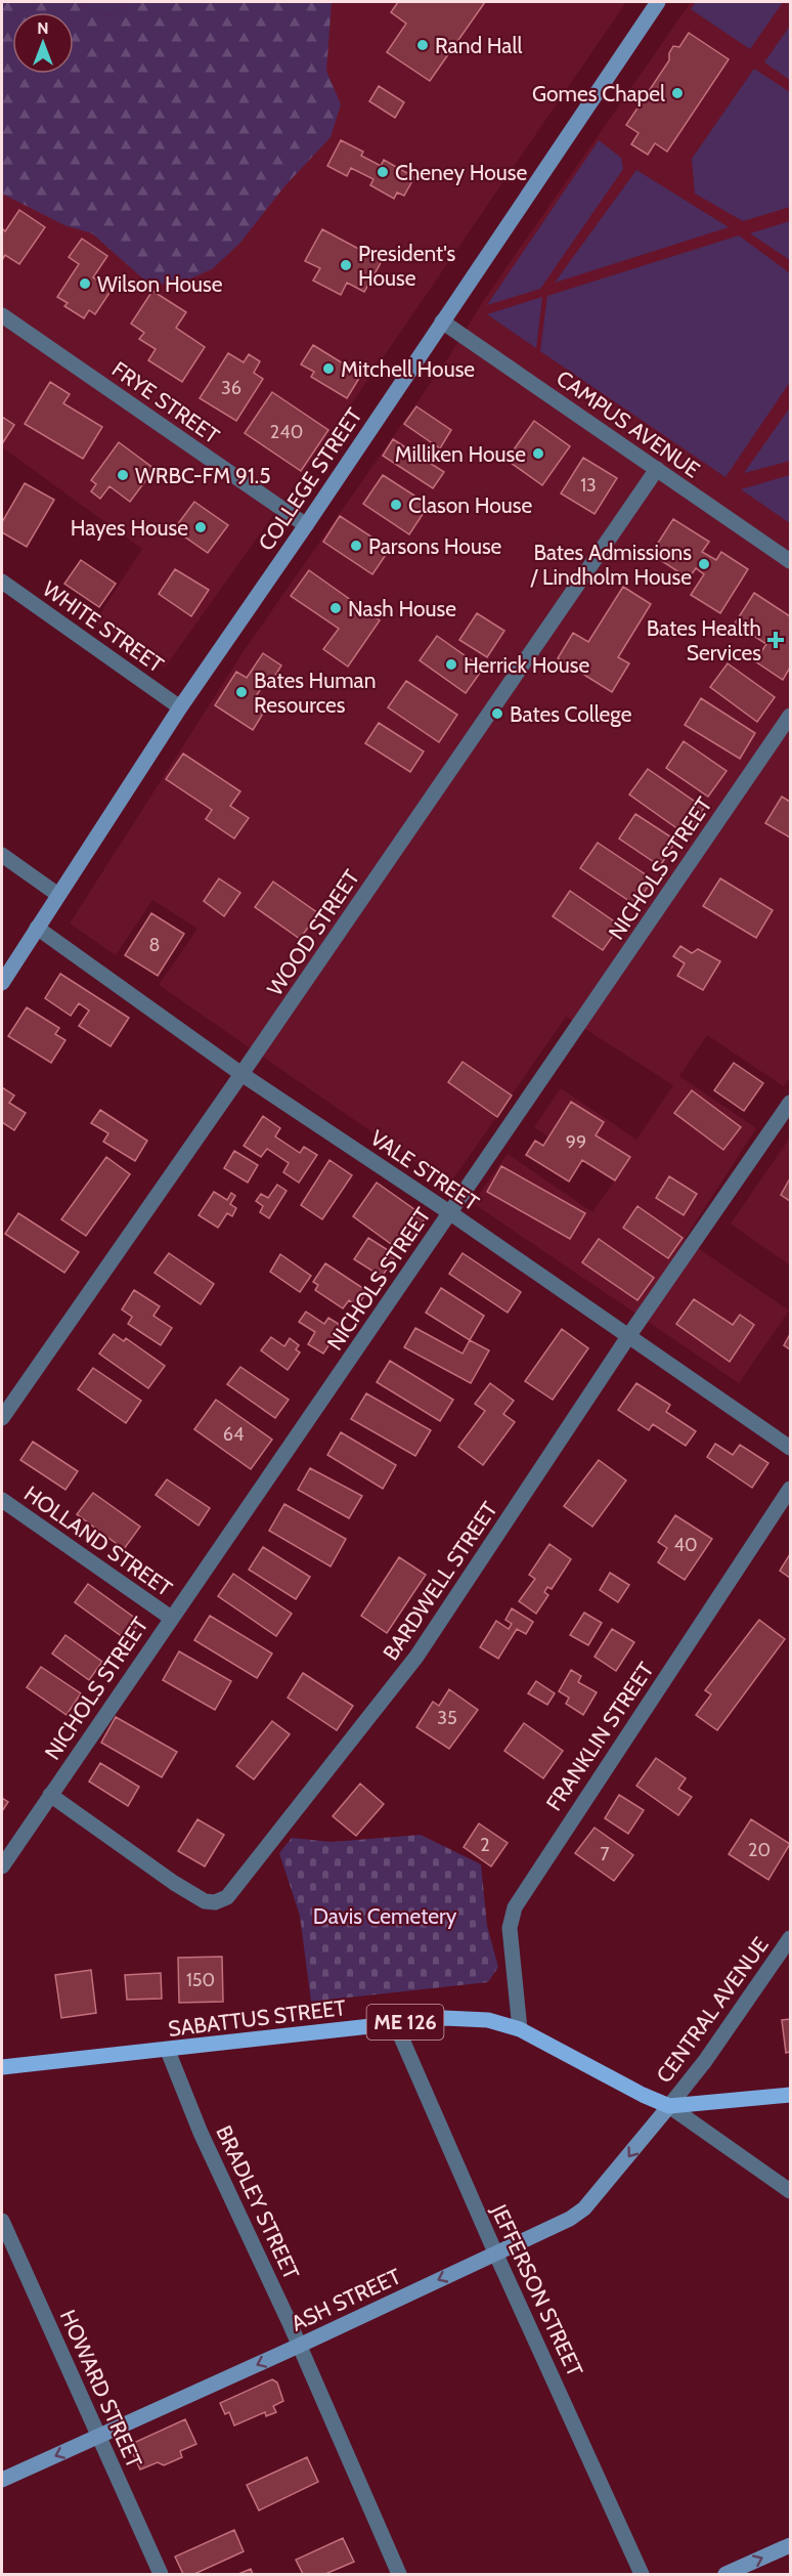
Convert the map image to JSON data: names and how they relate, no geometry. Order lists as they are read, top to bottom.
{
  "streets": {
    "main road": [
      "COLLEGE STREET",
      "SABATTUS STREET",
      "ME 126",
      "ASH STREET"
    ],
    "street": [
      "FRYE STREET",
      "CAMPUS AVENUE",
      "WHITE STREET",
      "NICHOLS STREET",
      "WOOD STREET",
      "VALE STREET",
      "HOLLAND STREET",
      "BARDWELL STREET",
      "FRANKLIN STREET",
      "CENTRAL AVENUE",
      "BRADLEY STREET",
      "JEFFERSON STREET",
      "HOWARD STREET"
    ]
  },
  "crossings": [
    ["FRYE STREET", "COLLEGE STREET"],
    ["CAMPUS AVENUE", "COLLEGE STREET"],
    ["CAMPUS AVENUE", "WOOD STREET"],
    ["COLLEGE STREET", "WHITE STREET"],
    ["COLLEGE STREET", "VALE STREET"],
    ["NICHOLS STREET", "VALE STREET"],
    ["NICHOLS STREET", "HOLLAND STREET"],
    ["NICHOLS STREET", "BARDWELL STREET"],
    ["WOOD STREET", "VALE STREET"],
    ["VALE STREET", "BARDWELL STREET"],
    ["FRANKLIN STREET", "SABATTUS STREET"],
    ["CENTRAL AVENUE", "SABATTUS STREET"],
    ["CENTRAL AVENUE", "ASH STREET"],
    ["SABATTUS STREET", "BRADLEY STREET"],
    ["SABATTUS STREET", "JEFFERSON STREET"],
    ["SABATTUS STREET", "ASH STREET"],
    ["BRADLEY STREET", "ASH STREET"],
    ["JEFFERSON STREET", "ASH STREET"],
    ["ASH STREET", "HOWARD STREET"]
  ],
  "one_way": ["ASH STREET"],
  "parks": ["Davis Cemetery"],
  "places": {
    "other": [
      "Rand Hall",
      "Gomes Chapel",
      "Cheney House",
      "President's House",
      "Wilson House",
      "Mitchell House",
      "Milliken House",
      "WRBC-FM 91.5",
      "Clason House",
      "Hayes House",
      "Parsons House",
      "Bates Admissions / Lindholm House",
      "Nash House",
      "Herrick House",
      "Bates Human Resources",
      "Bates College"
    ],
    "health": ["Bates Health Services"]
  },
  "house_numbers": [
    "36",
    "240",
    "13",
    "8",
    "99",
    "64",
    "40",
    "35",
    "2",
    "20",
    "7",
    "150"
  ],
  "north": "top"
}
